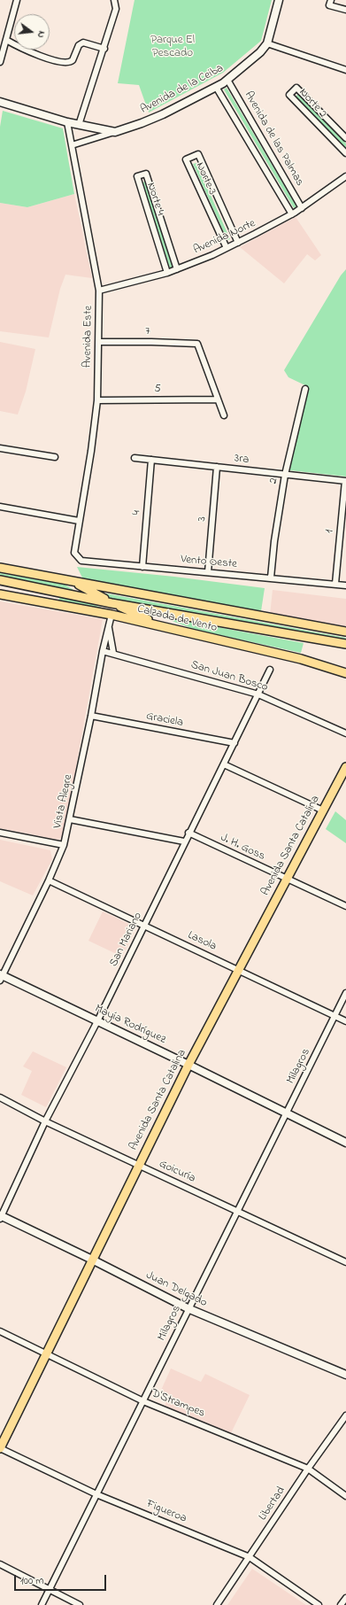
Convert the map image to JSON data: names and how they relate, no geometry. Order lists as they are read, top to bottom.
{
  "streets": {
    "main road": ["Calzada de Vento", "Avenida Santa Catalina"],
    "street": [
      "Avenida de la Ceiba",
      "Norte 2",
      "Avenida de las Palmas",
      "Norte 3",
      "Norte 4",
      "Avenida Norte",
      "7",
      "Avenida Este",
      "5",
      "3ra",
      "2",
      "4",
      "3",
      "1",
      "Vento Oeste",
      "San Juan Bosco",
      "Graciela",
      "Vista Alegre",
      "J. H. Goss",
      "San Mariano",
      "Lasola",
      "Mayía Rodríguez",
      "Milagros",
      "Goicuría",
      "Juan Delgado",
      "D'Strampes",
      "Libertad",
      "Figueroa"
    ]
  },
  "crossings": [
    ["Avenida de la Ceiba", "Avenida de las Palmas"],
    ["Avenida de la Ceiba", "Avenida Este"],
    ["Avenida de las Palmas", "Avenida Norte"],
    ["Norte 3", "Avenida Norte"],
    ["Norte 4", "Avenida Norte"],
    ["Avenida Norte", "Avenida Este"],
    ["7", "Avenida Este"],
    ["7", "5"],
    ["Avenida Este", "5"],
    ["Avenida Este", "Vento Oeste"],
    ["3ra", "2"],
    ["3ra", "4"],
    ["3ra", "3"],
    ["3ra", "1"],
    ["2", "Vento Oeste"],
    ["4", "Vento Oeste"],
    ["3", "Vento Oeste"],
    ["1", "Vento Oeste"],
    ["Calzada de Vento", "Vista Alegre"],
    ["San Juan Bosco", "Vista Alegre"],
    ["San Juan Bosco", "San Mariano"],
    ["Graciela", "Vista Alegre"],
    ["Graciela", "San Mariano"],
    ["Vista Alegre", "Lasola"],
    ["Vista Alegre", "Mayía Rodríguez"],
    ["Avenida Santa Catalina", "J. H. Goss"],
    ["Avenida Santa Catalina", "Lasola"],
    ["Avenida Santa Catalina", "Mayía Rodríguez"],
    ["Avenida Santa Catalina", "Goicuría"],
    ["Avenida Santa Catalina", "Juan Delgado"],
    ["Avenida Santa Catalina", "D'Strampes"],
    ["Avenida Santa Catalina", "Figueroa"],
    ["J. H. Goss", "San Mariano"],
    ["San Mariano", "Lasola"],
    ["San Mariano", "Mayía Rodríguez"],
    ["San Mariano", "Goicuría"],
    ["San Mariano", "Juan Delgado"],
    ["Lasola", "Milagros"],
    ["Mayía Rodríguez", "Milagros"],
    ["Milagros", "Goicuría"],
    ["Milagros", "Juan Delgado"],
    ["Milagros", "D'Strampes"],
    ["Milagros", "Figueroa"],
    ["D'Strampes", "Libertad"],
    ["Libertad", "Figueroa"]
  ],
  "parks": ["Parque El Pescado"],
  "scale_bar": "100 m",
  "north": "right"
}
